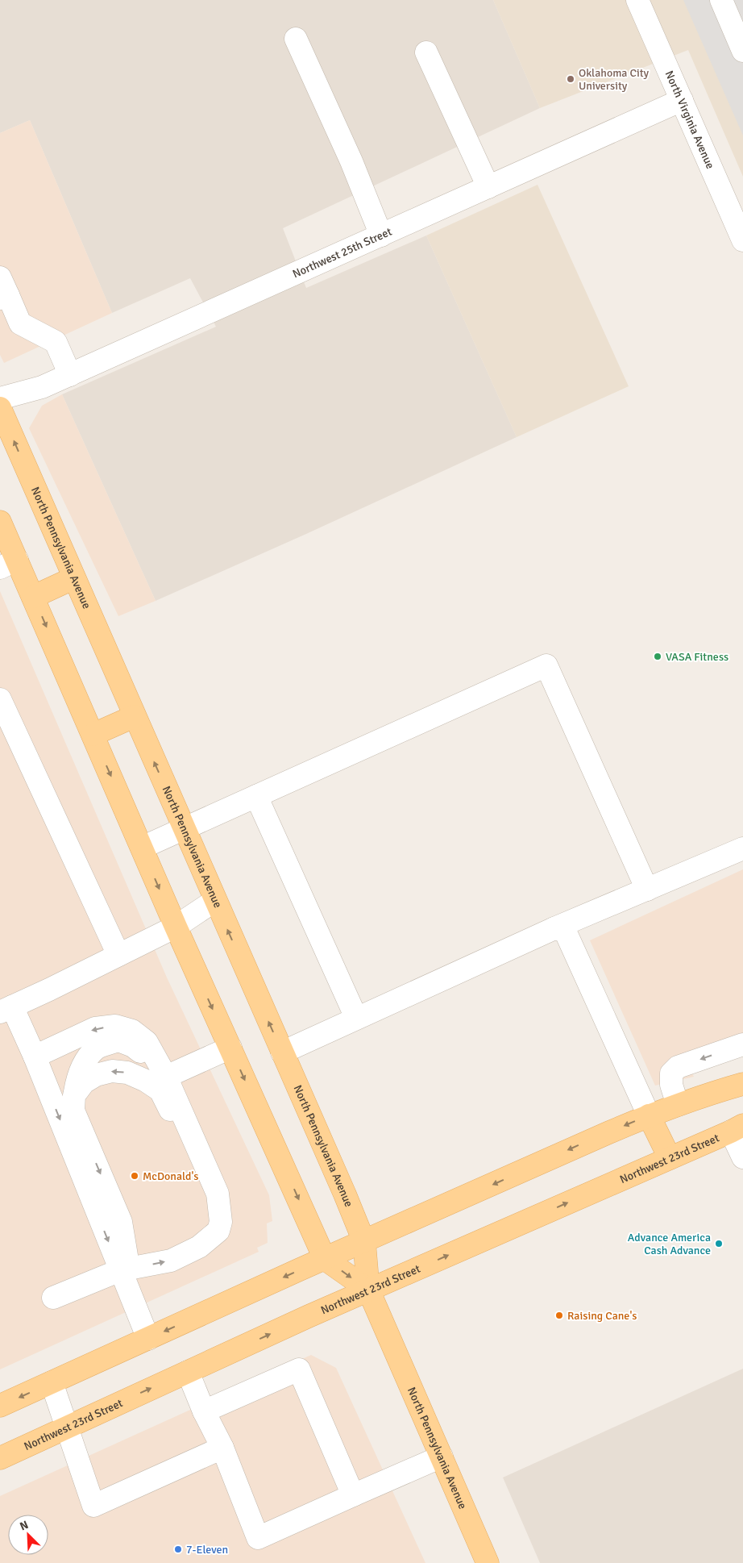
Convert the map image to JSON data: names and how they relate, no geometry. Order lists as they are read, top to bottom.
{
  "streets": {
    "main road": ["North Pennsylvania Avenue", "Northwest 23rd Street"],
    "street": ["North Virginia Avenue", "Northwest 25th Street"]
  },
  "crossings": [
    ["North Virginia Avenue", "Northwest 25th Street"],
    ["North Pennsylvania Avenue", "Northwest 23rd Street"]
  ],
  "places": [
    "Oklahoma City University",
    "VASA Fitness",
    "McDonald's",
    "Advance America Cash Advance",
    "Raising Cane's",
    "7-Eleven"
  ],
  "north": "top left"
}
